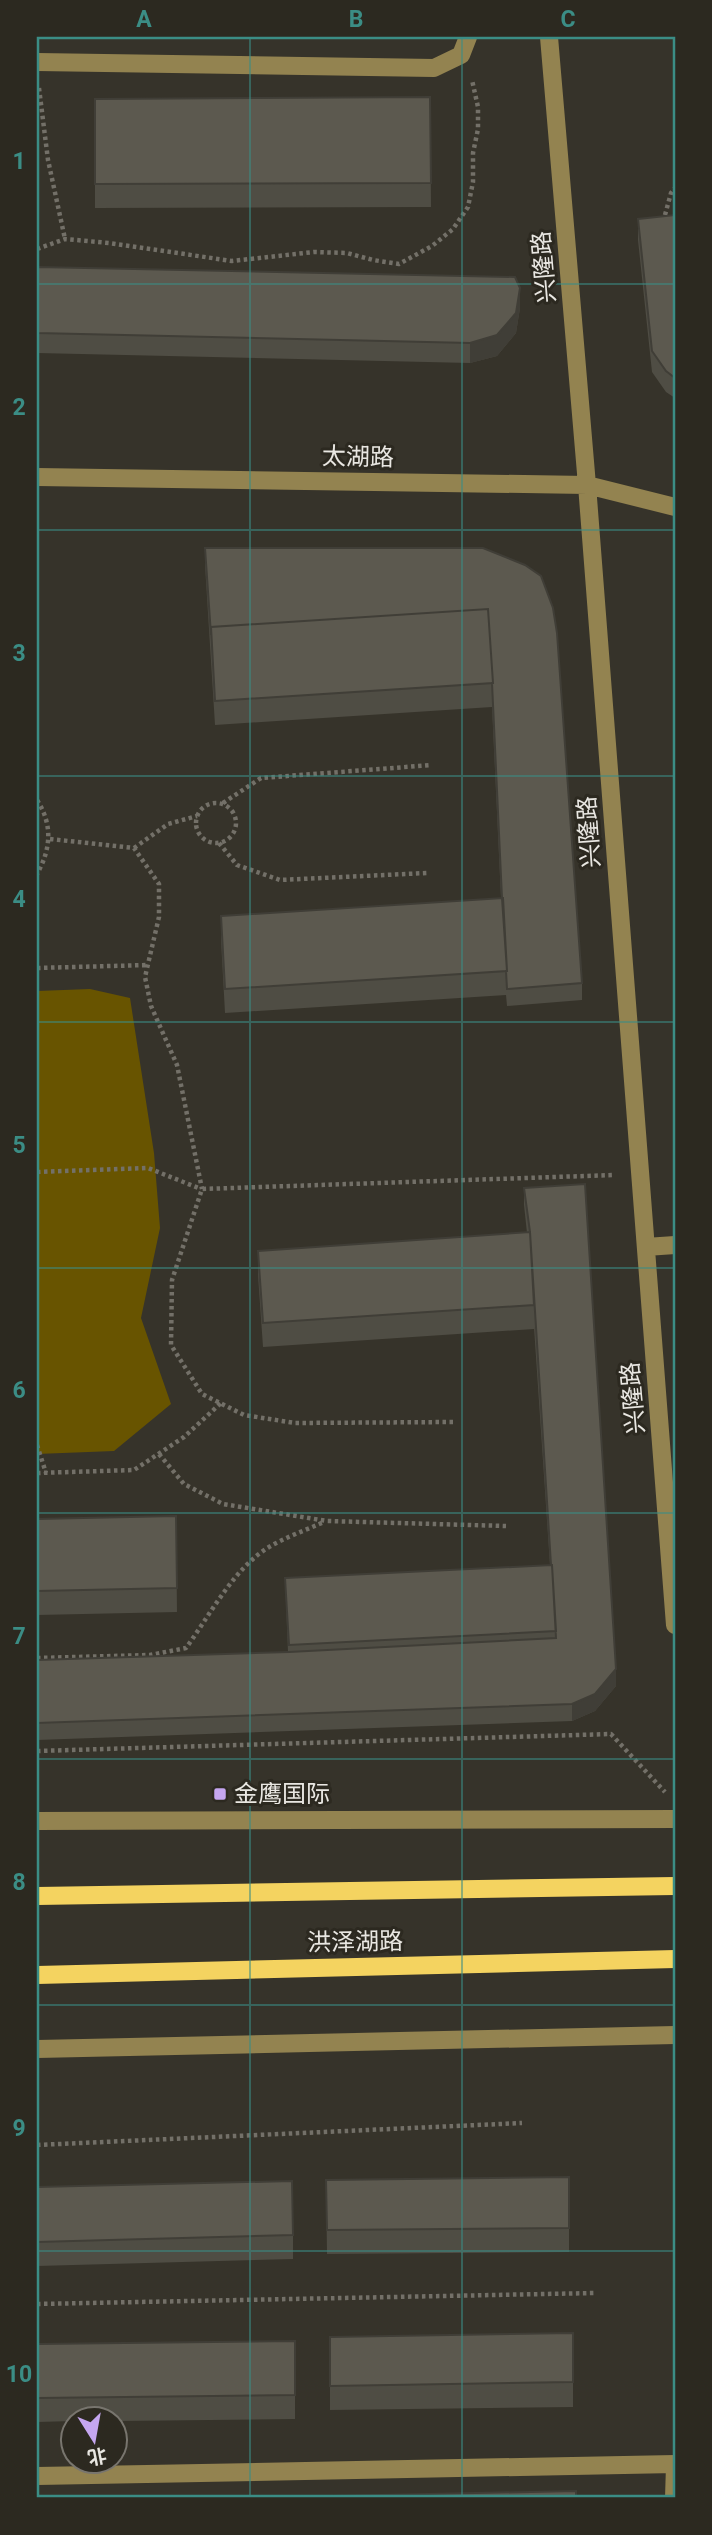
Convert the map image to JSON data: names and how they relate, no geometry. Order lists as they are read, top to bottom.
{
  "streets": {
    "main road": ["洪泽湖路"],
    "street": ["兴隆路", "太湖路"]
  },
  "crossings": [
    ["兴隆路", "太湖路"]
  ],
  "places": {
    "transit": ["金鹰国际"]
  },
  "north": "bottom",
  "grid": {
    "columns": ["A", "B", "C"],
    "rows": [
      "1",
      "2",
      "3",
      "4",
      "5",
      "6",
      "7",
      "8",
      "9",
      "10"
    ]
  }
}
